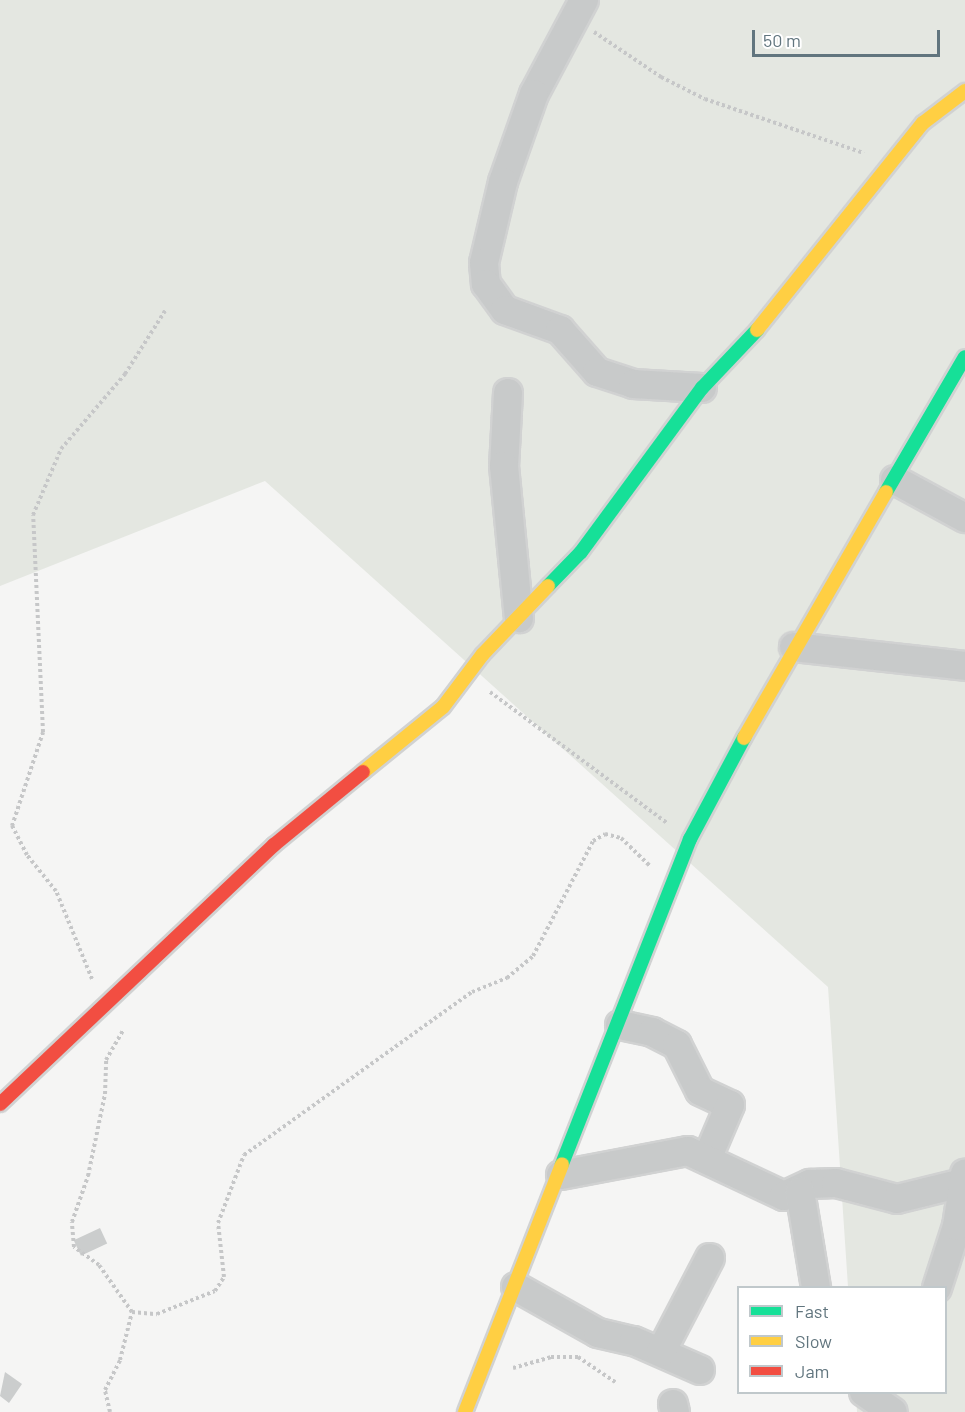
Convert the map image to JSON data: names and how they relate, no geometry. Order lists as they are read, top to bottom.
{
  "legend": ["Fast", "Slow", "Jam"],
  "scale_bar": "50 m"
}
